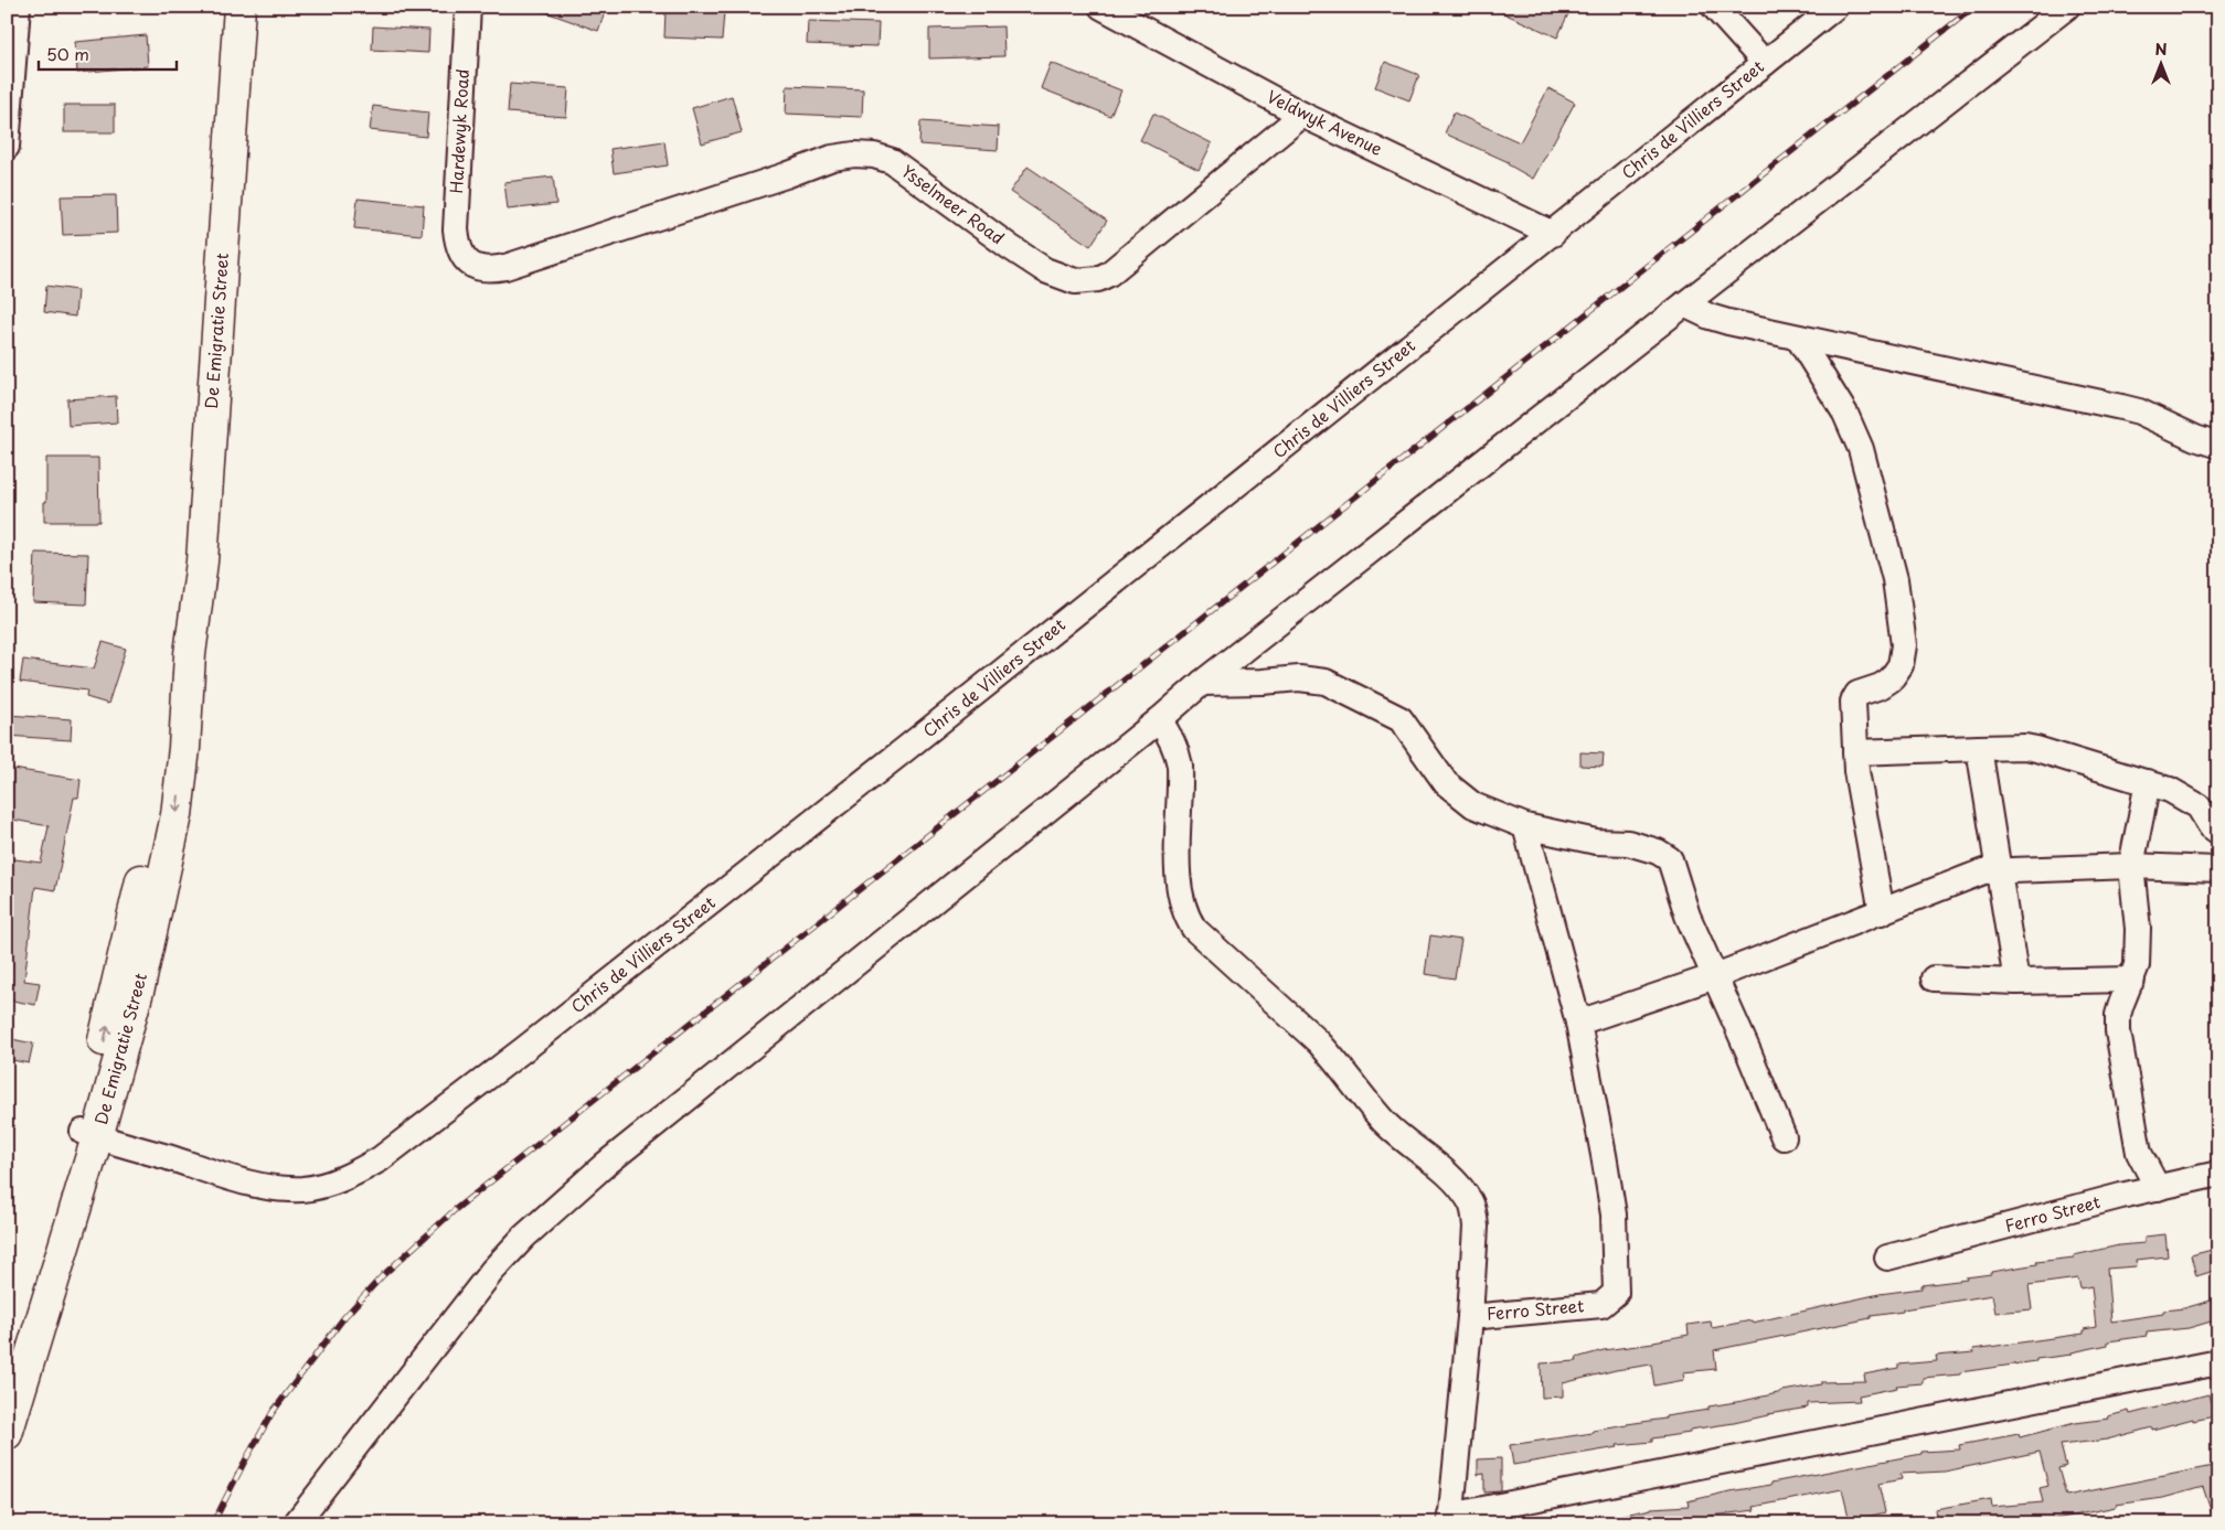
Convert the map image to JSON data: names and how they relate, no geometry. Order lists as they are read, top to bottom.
{
  "streets": {
    "highway": ["De Emigratie Street"],
    "street": [
      "Chris de Villiers Street",
      "Veldwyk Avenue",
      "Hardewyk Road",
      "Ysselmeer Road",
      "Ferro Street"
    ]
  },
  "crossings": [
    ["Chris de Villiers Street", "Veldwyk Avenue"],
    ["Chris de Villiers Street", "De Emigratie Street"],
    ["Veldwyk Avenue", "Ysselmeer Road"],
    ["Hardewyk Road", "Ysselmeer Road"]
  ],
  "scale_bar": "50 m",
  "north": "top"
}
